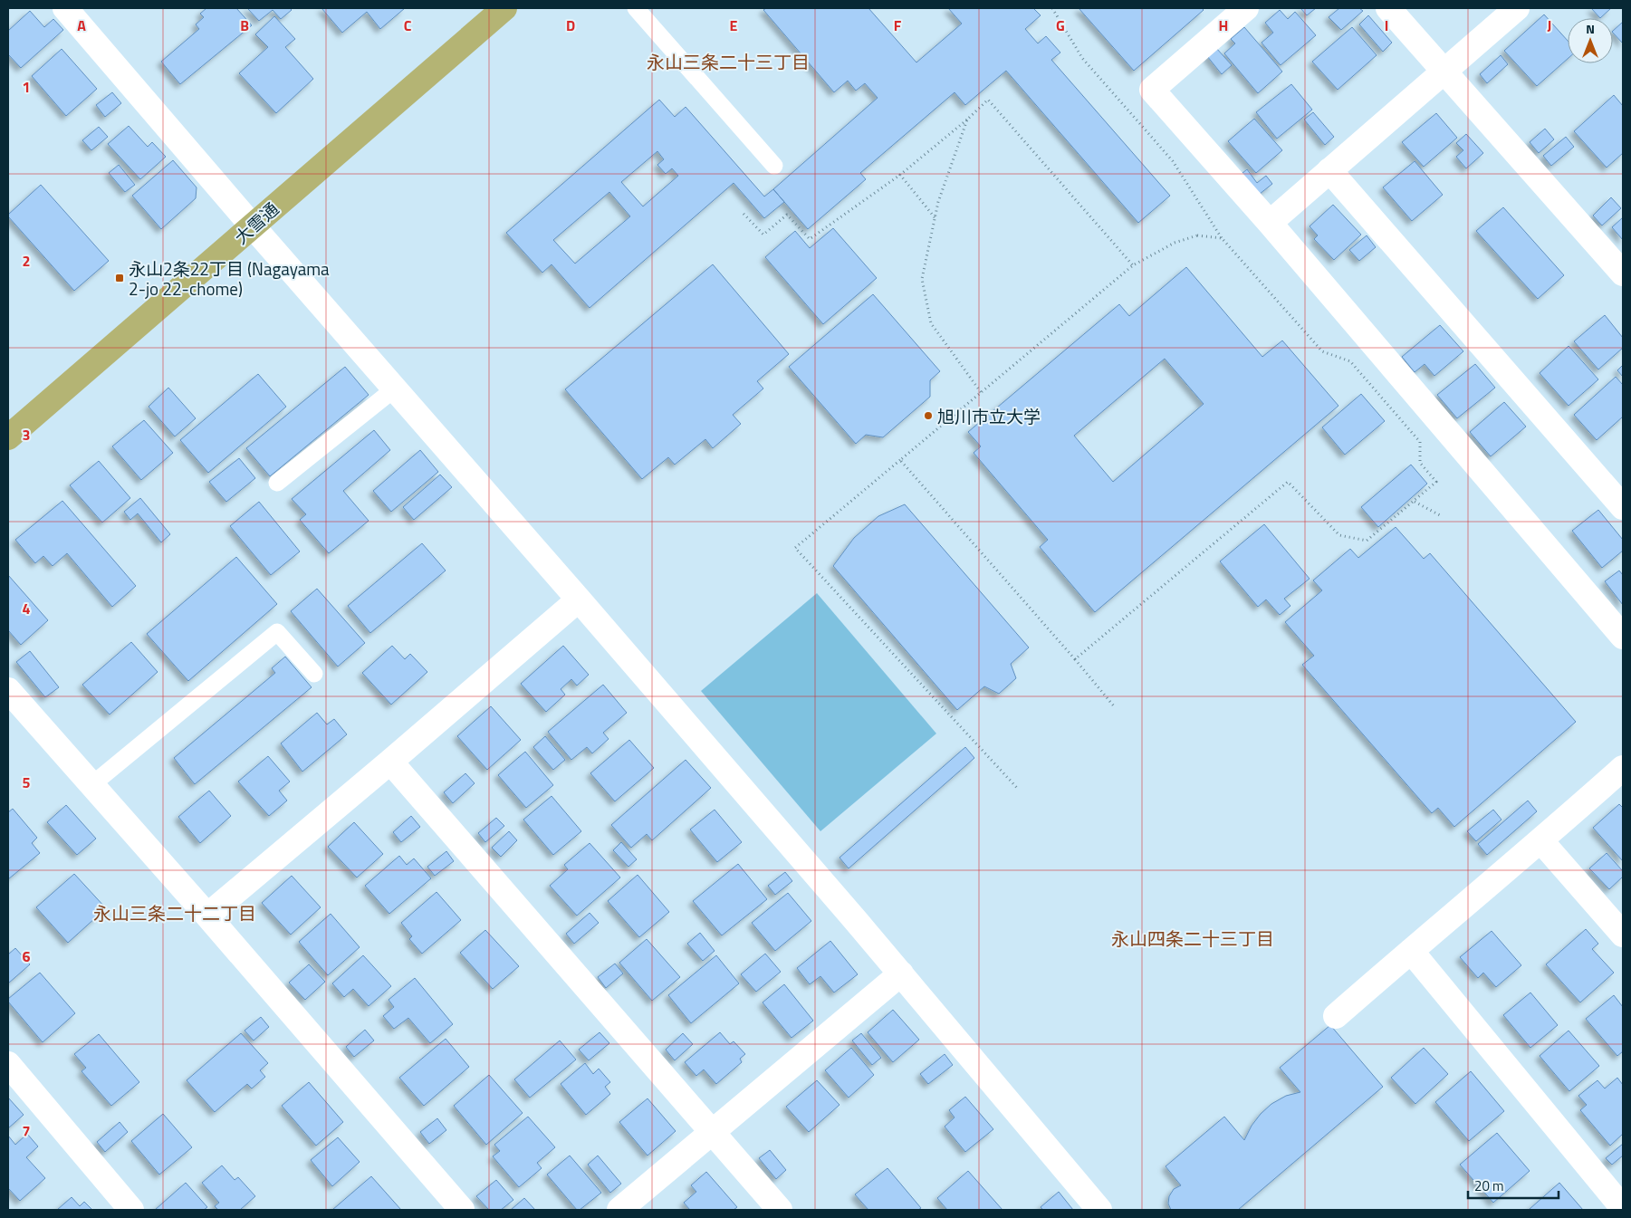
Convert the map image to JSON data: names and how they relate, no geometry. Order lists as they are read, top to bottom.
{
  "streets": {
    "highway": ["大雪通"]
  },
  "districts": ["永山三条二十三丁目", "永山三条二十二丁目", "永山四条二十三丁目"],
  "places": {
    "transit": ["永山2条22丁目 (Nagayama 2-jo 22-chome)"],
    "other": ["旭川市立大学"]
  },
  "scale_bar": "20 m",
  "north": "top",
  "grid": {
    "columns": [
      "A",
      "B",
      "C",
      "D",
      "E",
      "F",
      "G",
      "H",
      "I",
      "J"
    ],
    "rows": [
      "1",
      "2",
      "3",
      "4",
      "5",
      "6",
      "7"
    ]
  }
}
